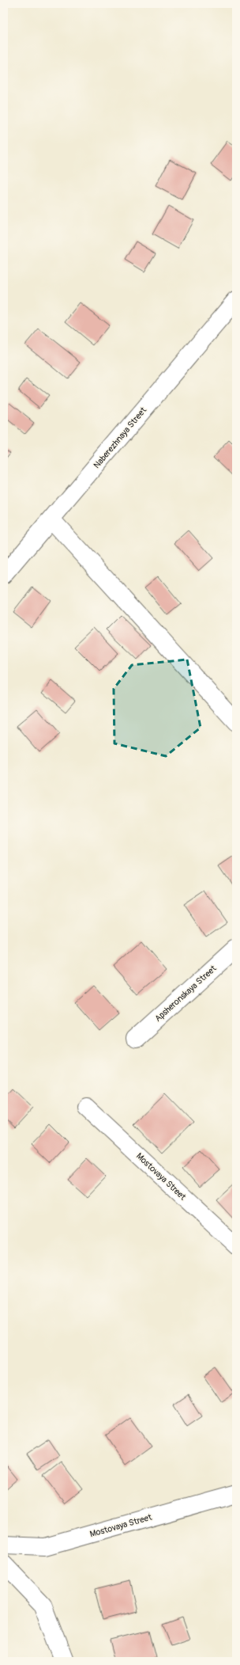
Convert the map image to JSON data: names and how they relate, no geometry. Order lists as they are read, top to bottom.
{
  "streets": {
    "street": ["Naberezhnaya Street", "Apsheronskaya Street", "Mostovaya Street"]
  }
}
